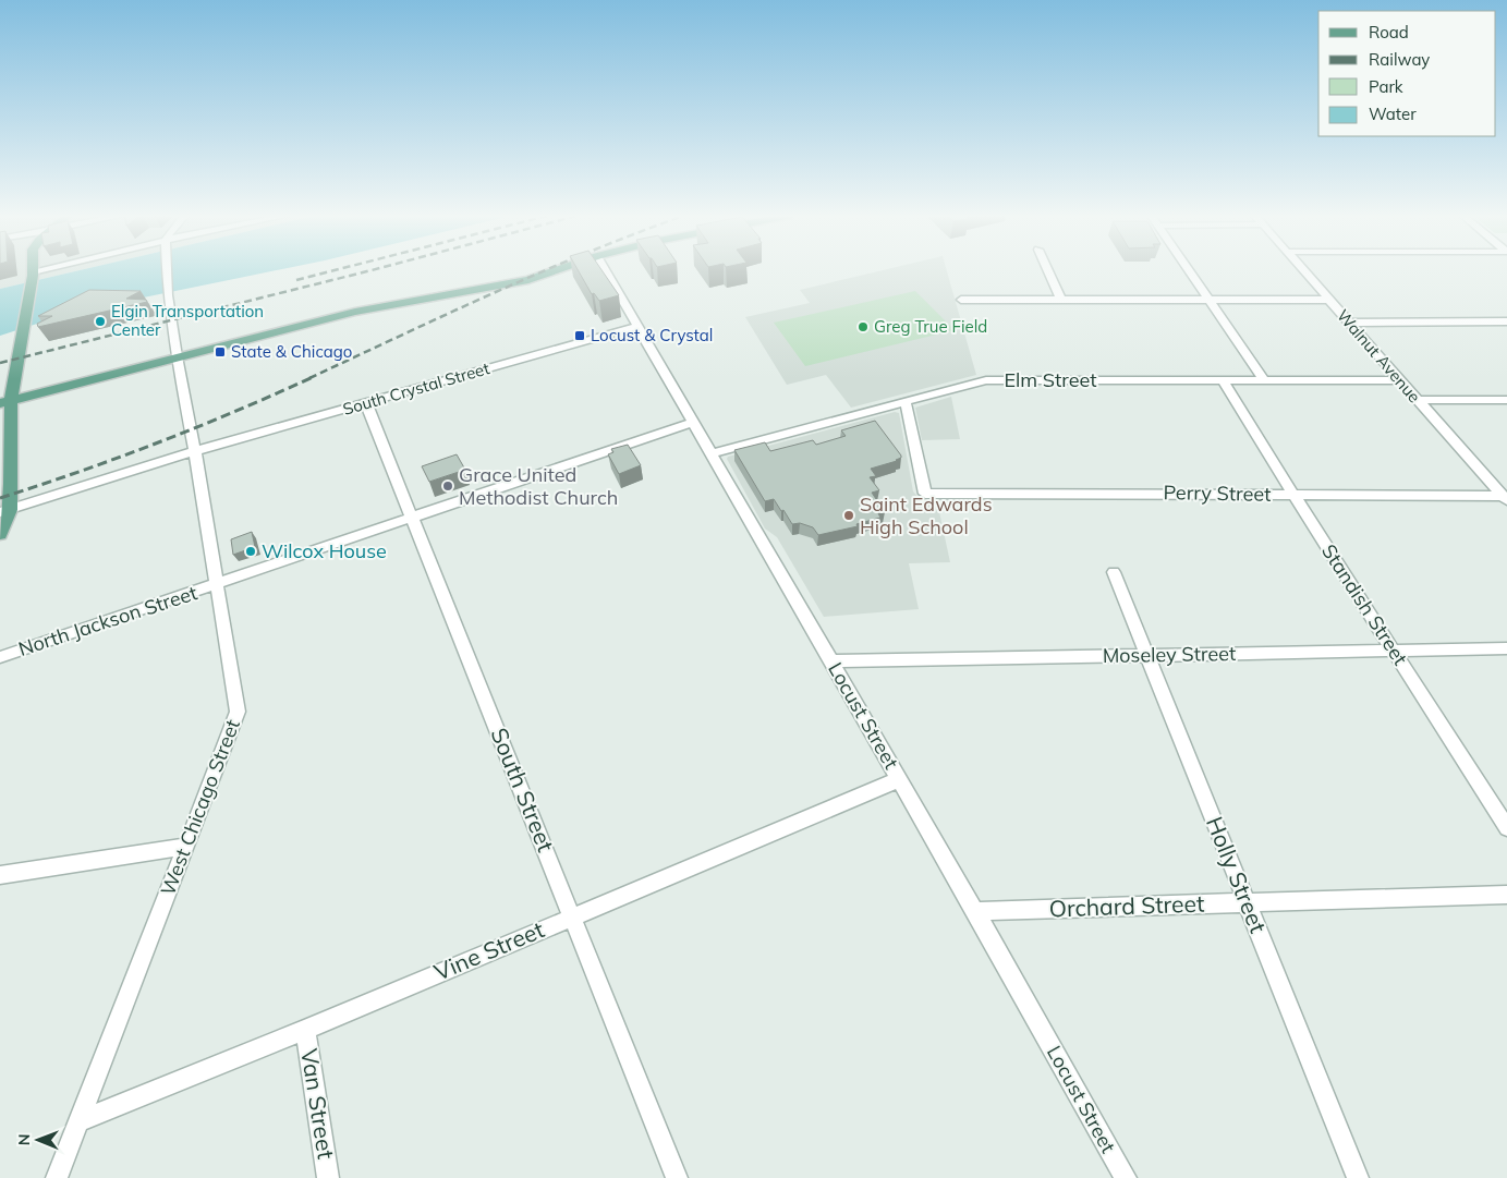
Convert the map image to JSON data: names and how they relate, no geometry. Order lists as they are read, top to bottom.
{
  "streets": {
    "street": [
      "Walnut Avenue",
      "Elm Street",
      "South Crystal Street",
      "Perry Street",
      "Standish Street",
      "North Jackson Street",
      "Moseley Street",
      "Locust Street",
      "South Street",
      "West Chicago Street",
      "Holly Street",
      "Orchard Street",
      "Vine Street",
      "Van Street"
    ]
  },
  "crossings": [
    ["Walnut Avenue", "Elm Street"],
    ["Walnut Avenue", "Perry Street"],
    ["Elm Street", "Perry Street"],
    ["Elm Street", "Standish Street"],
    ["Elm Street", "Locust Street"],
    ["South Crystal Street", "Locust Street"],
    ["South Crystal Street", "South Street"],
    ["South Crystal Street", "West Chicago Street"],
    ["Perry Street", "Standish Street"],
    ["Standish Street", "Moseley Street"],
    ["North Jackson Street", "Locust Street"],
    ["North Jackson Street", "South Street"],
    ["North Jackson Street", "West Chicago Street"],
    ["Moseley Street", "Locust Street"],
    ["Moseley Street", "Holly Street"],
    ["Locust Street", "Orchard Street"],
    ["Locust Street", "Vine Street"],
    ["South Street", "Vine Street"],
    ["West Chicago Street", "Vine Street"],
    ["Holly Street", "Orchard Street"],
    ["Vine Street", "Van Street"]
  ],
  "places": {
    "other": [
      "Elgin Transportation Center",
      "Greg True Field",
      "Grace United Methodist Church",
      "Saint Edwards High School",
      "Wilcox House"
    ],
    "transit": ["Locust & Crystal", "State & Chicago"]
  },
  "legend": [
    "Road",
    "Railway",
    "Park",
    "Water"
  ],
  "north": "left"
}
